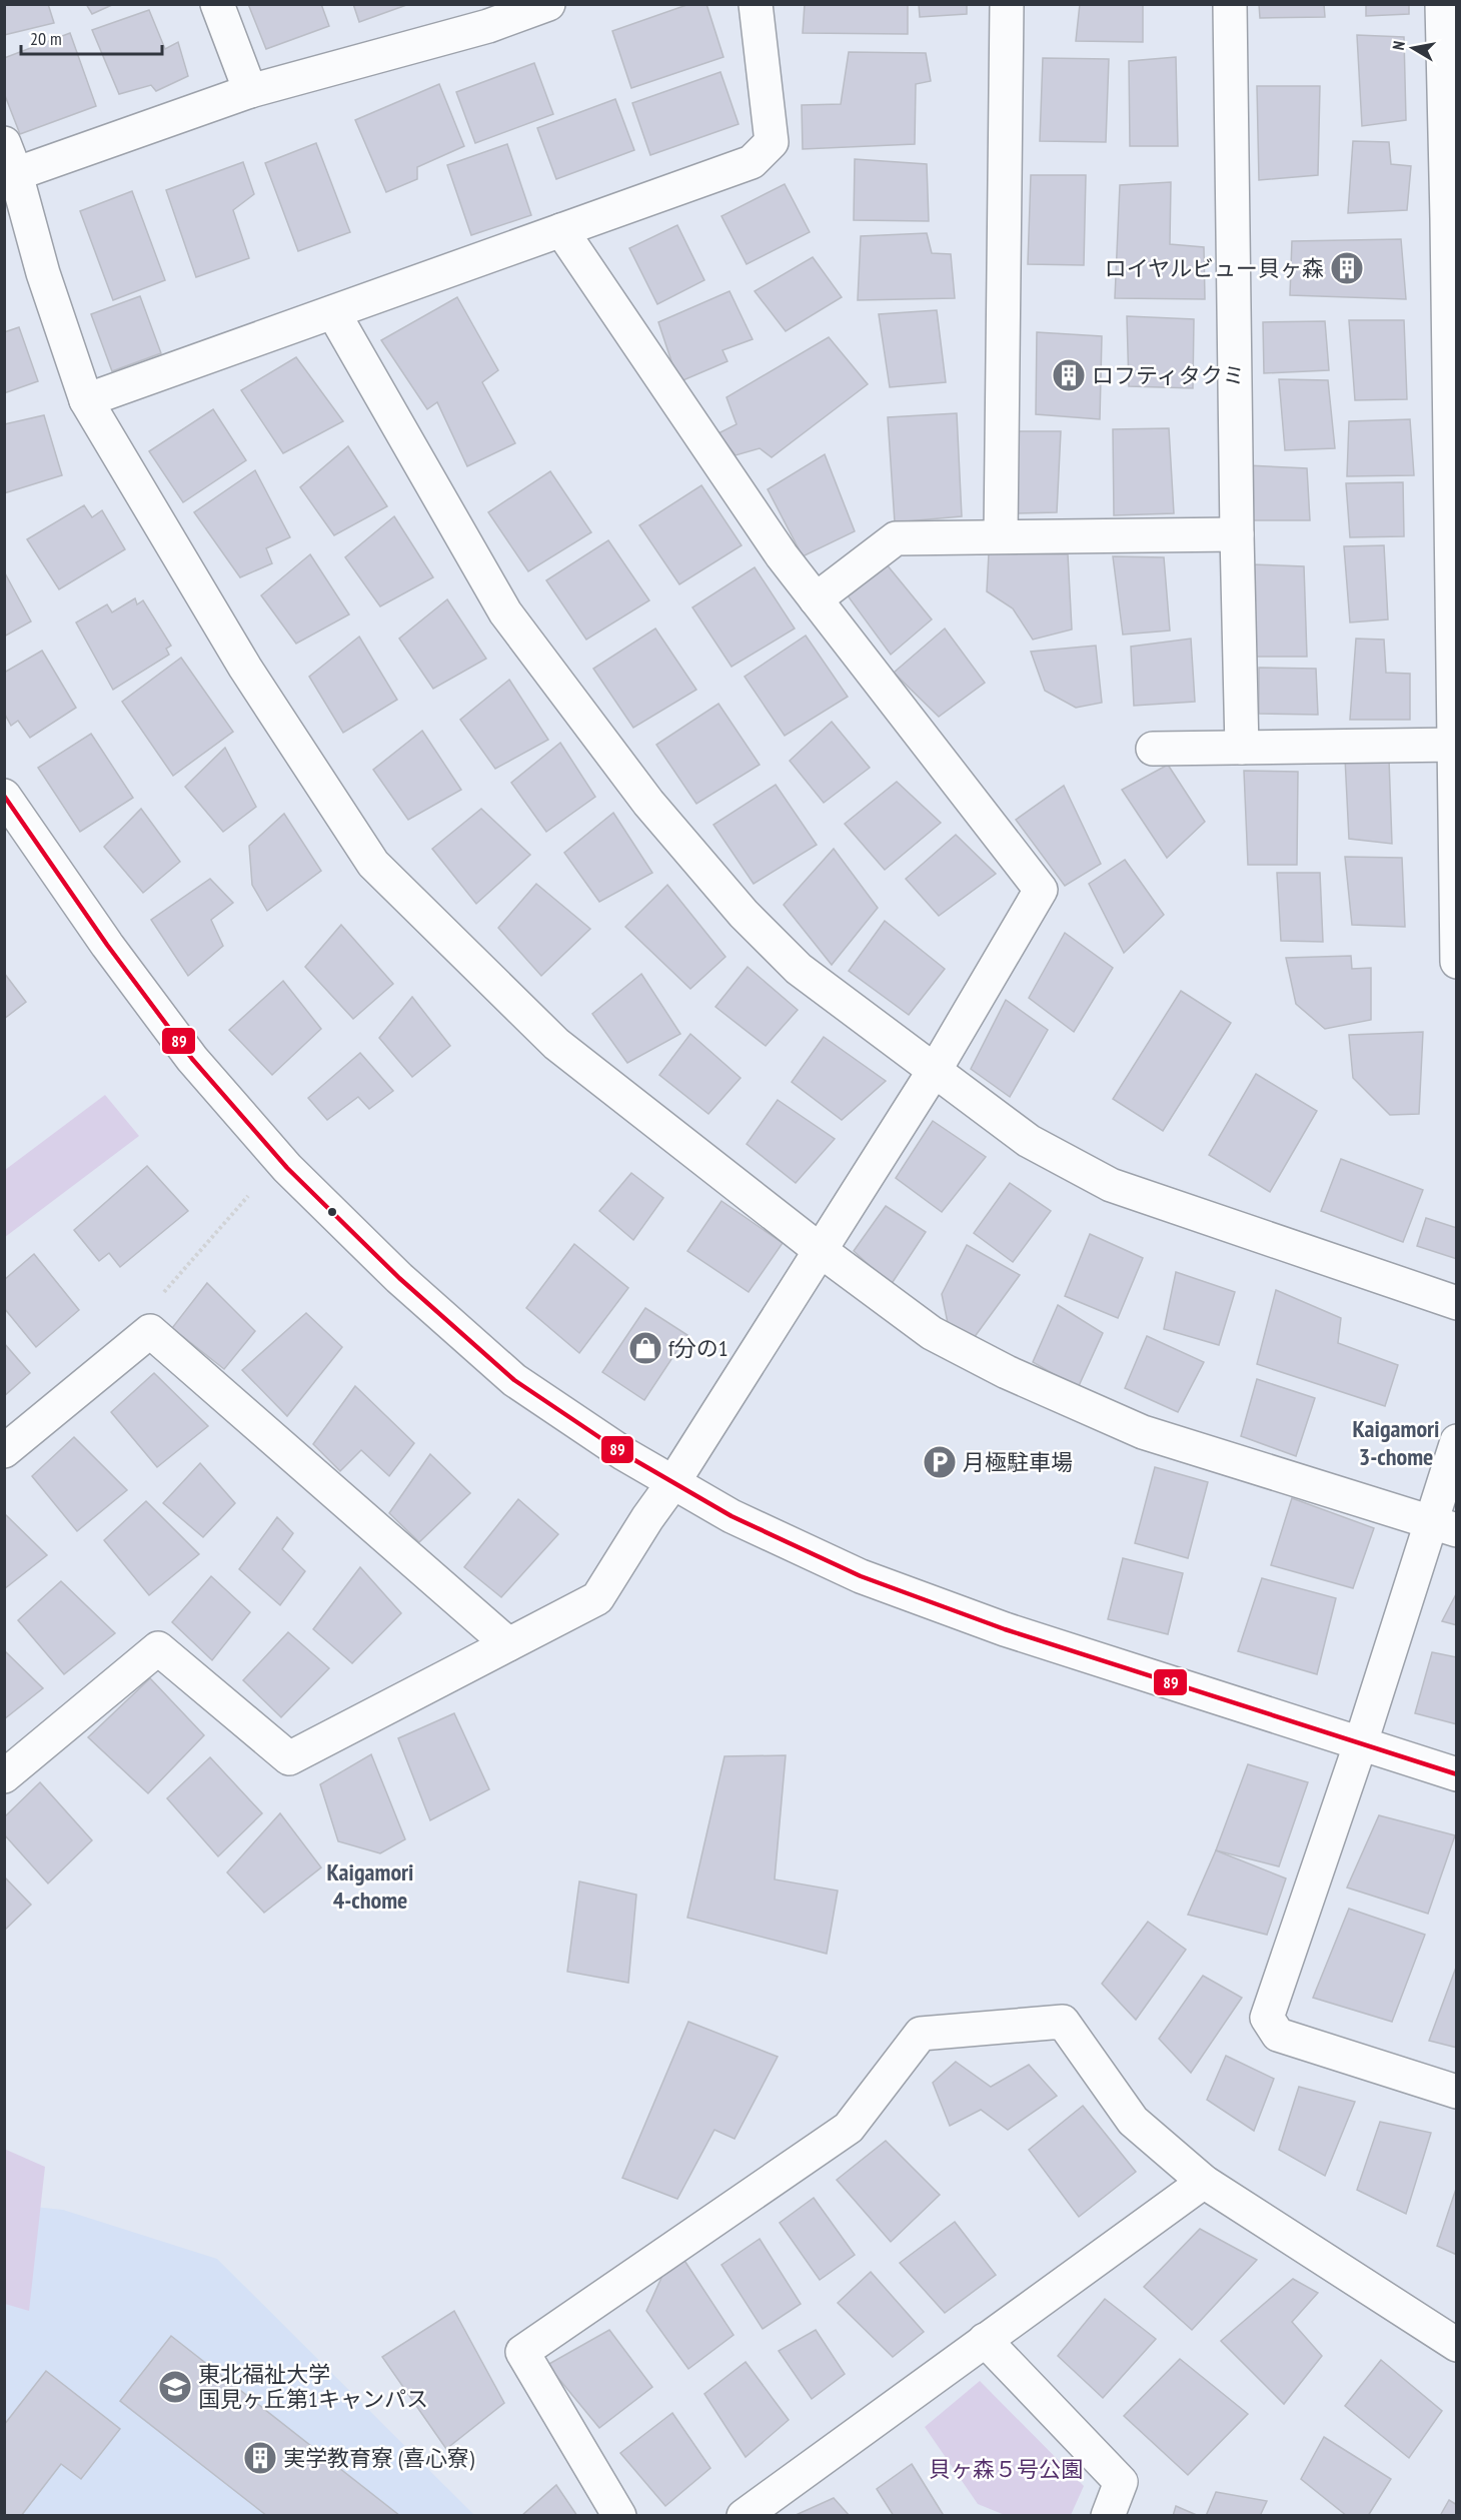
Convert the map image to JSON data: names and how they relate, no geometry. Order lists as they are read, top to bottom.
{
  "districts": ["Kaigamori 3-chome", "Kaigamori 4-chome"],
  "parks": ["貝ヶ森５号公園"],
  "places": {
    "building": ["ロイヤルビュー貝ヶ森", "ロフティタクミ", "実学教育寮 (喜心寮)"],
    "shop": ["f分の1"],
    "parking": ["月極駐車場"],
    "school or university": ["東北福祉大学 国見ヶ丘第1キャンパス"]
  },
  "lines": ["transit line 89"],
  "scale_bar": "20 m",
  "north": "left"
}
